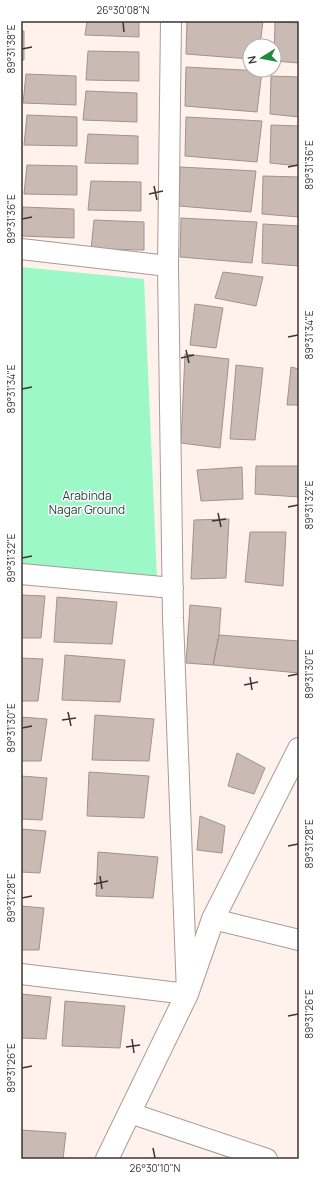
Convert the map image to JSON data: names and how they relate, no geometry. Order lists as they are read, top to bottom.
{
  "parks": ["Arabinda Nagar Ground"],
  "north": "left",
  "coordinates": [
    "26°30'08\"N",
    "89°31'38\"E",
    "89°31'36\"E",
    "89°31'34\"E",
    "89°31'32\"E",
    "89°31'30\"E",
    "89°31'28\"E",
    "89°31'26\"E",
    "26°30'10\"N"
  ]
}
